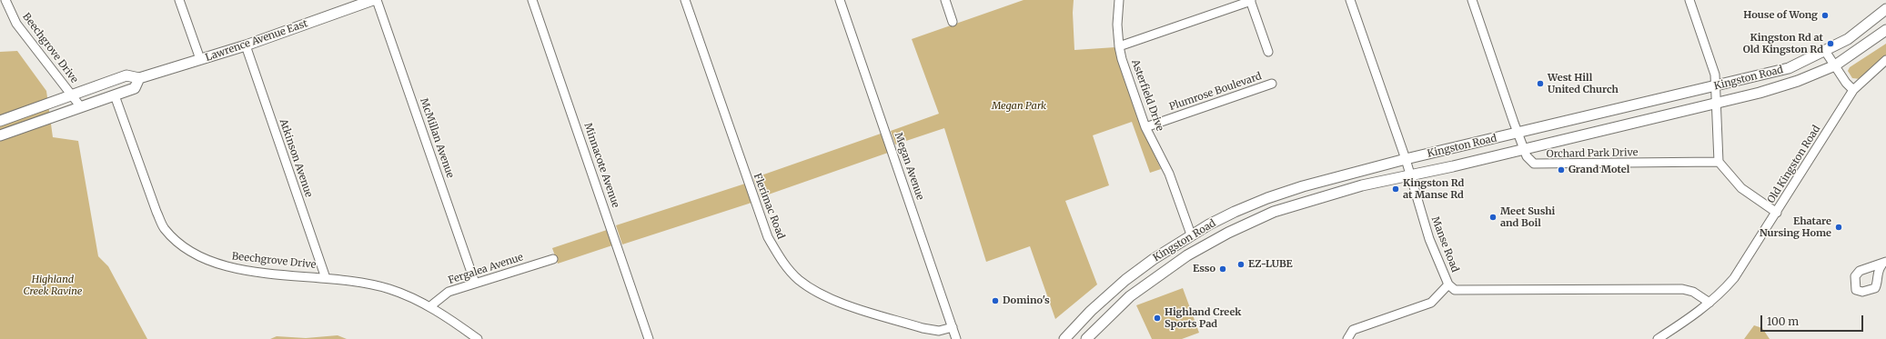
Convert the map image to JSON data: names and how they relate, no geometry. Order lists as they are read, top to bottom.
{
  "streets": {
    "main road": ["Lawrence Avenue East", "Kingston Road"],
    "street": [
      "Beechgrove Drive",
      "Plumrose Boulevard",
      "Asterfield Drive",
      "McMillan Avenue",
      "Orchard Park Drive",
      "Atkinson Avenue",
      "Old Kingston Road",
      "Minnacote Avenue",
      "Megan Avenue",
      "Flerimac Road",
      "Manse Road",
      "Fergalea Avenue"
    ]
  },
  "crossings": [
    ["Lawrence Avenue East", "Beechgrove Drive"],
    ["Lawrence Avenue East", "Atkinson Avenue"],
    ["Beechgrove Drive", "Atkinson Avenue"],
    ["Beechgrove Drive", "Fergalea Avenue"],
    ["Kingston Road", "Asterfield Drive"],
    ["Kingston Road", "Orchard Park Drive"],
    ["Kingston Road", "Manse Road"],
    ["Plumrose Boulevard", "Asterfield Drive"],
    ["McMillan Avenue", "Fergalea Avenue"],
    ["Old Kingston Road", "Manse Road"],
    ["Megan Avenue", "Flerimac Road"]
  ],
  "parks": ["Megan Park", "Highland Creek Ravine"],
  "places": [
    "House of Wong",
    "Kingston Rd at Old Kingston Rd",
    "West Hill United Church",
    "Grand Motel",
    "Kingston Rd at Manse Rd",
    "Meet Sushi and Boil",
    "Ehatare Nursing Home",
    "EZ-LUBE",
    "Esso",
    "Domino's",
    "Highland Creek Sports Pad"
  ],
  "scale_bar": "100 m"
}
